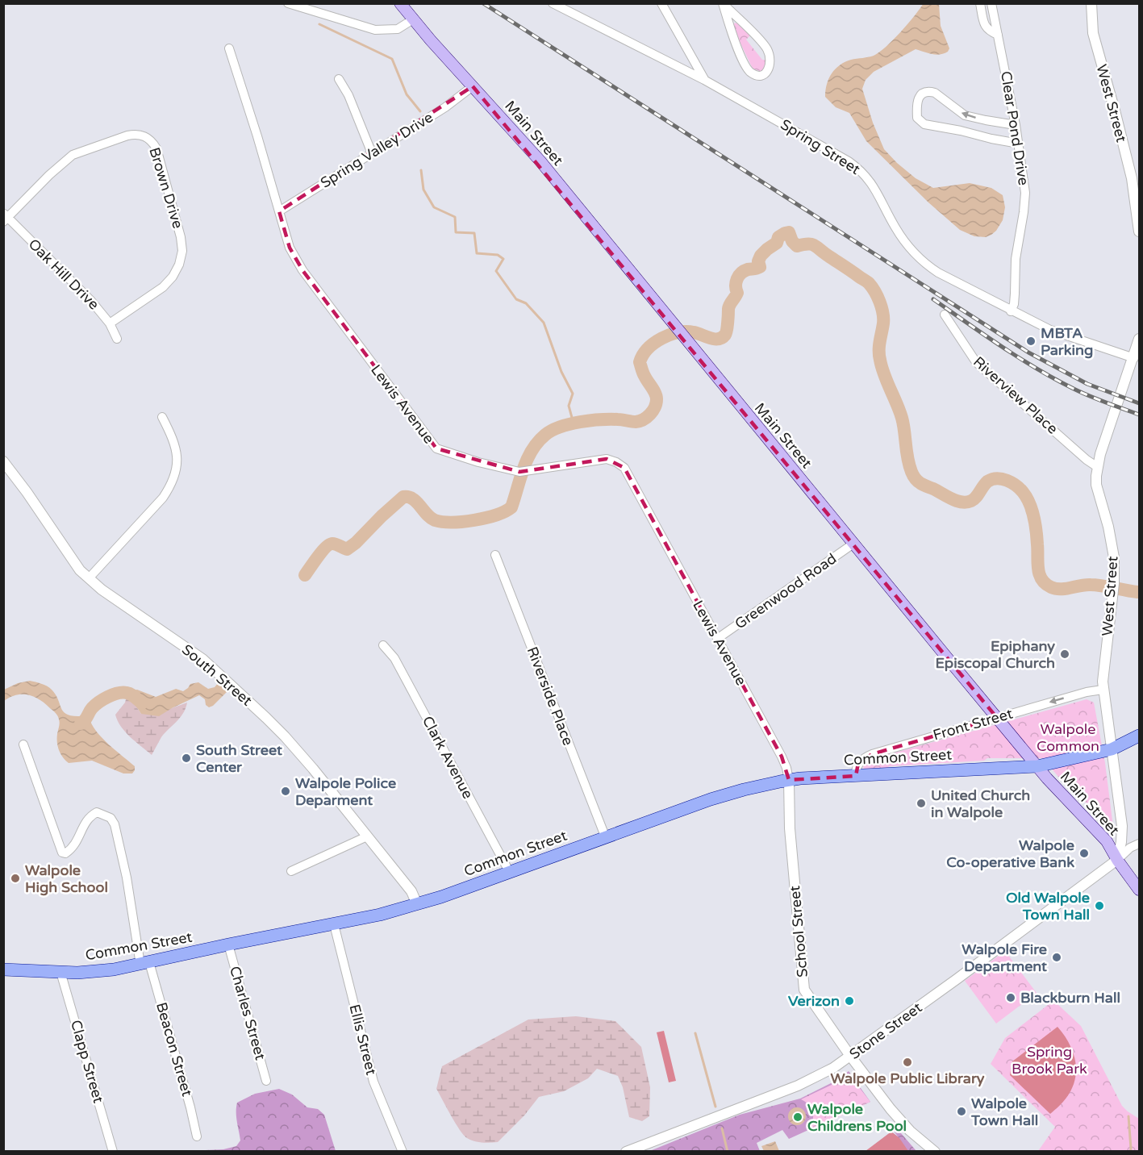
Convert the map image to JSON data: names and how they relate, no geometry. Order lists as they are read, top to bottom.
{
  "streets": {
    "main road": ["Main Street", "Common Street"],
    "street": [
      "West Street",
      "Clear Pond Drive",
      "Spring Street",
      "Spring Valley Drive",
      "Brown Drive",
      "Oak Hill Drive",
      "Riverview Place",
      "Lewis Avenue",
      "Greenwood Road",
      "South Street",
      "Riverside Place",
      "Front Street",
      "Clark Avenue",
      "School Street",
      "Charles Street",
      "Stone Street",
      "Ellis Street",
      "Beacon Street",
      "Clapp Street"
    ]
  },
  "crossings": [
    ["West Street", "Main Street"],
    ["West Street", "Spring Street"],
    ["West Street", "Riverview Place"],
    ["West Street", "Front Street"],
    ["West Street", "Common Street"],
    ["West Street", "Stone Street"],
    ["Clear Pond Drive", "Spring Street"],
    ["Main Street", "Spring Valley Drive"],
    ["Main Street", "Greenwood Road"],
    ["Main Street", "Front Street"],
    ["Main Street", "Common Street"],
    ["Main Street", "Stone Street"],
    ["Spring Valley Drive", "Lewis Avenue"],
    ["Brown Drive", "Oak Hill Drive"],
    ["Lewis Avenue", "Greenwood Road"],
    ["Lewis Avenue", "Common Street"],
    ["Lewis Avenue", "School Street"],
    ["South Street", "Common Street"],
    ["Riverside Place", "Common Street"],
    ["Front Street", "Common Street"],
    ["Clark Avenue", "Common Street"],
    ["Common Street", "School Street"],
    ["Common Street", "Charles Street"],
    ["Common Street", "Ellis Street"],
    ["Common Street", "Beacon Street"],
    ["Common Street", "Clapp Street"],
    ["School Street", "Stone Street"]
  ],
  "one_way": ["Front Street"],
  "parks": ["Walpole Common", "Spring Brook Park"],
  "places": [
    "MBTA Parking",
    "Epiphany Episcopal Church",
    "South Street Center",
    "Walpole Police Deparment",
    "United Church in Walpole",
    "Walpole Co-operative Bank",
    "Walpole High School",
    "Old Walpole Town Hall",
    "Walpole Fire Department",
    "Blackburn Hall",
    "Verizon",
    "Walpole Public Library",
    "Walpole Town Hall",
    "Walpole Childrens Pool"
  ]
}
